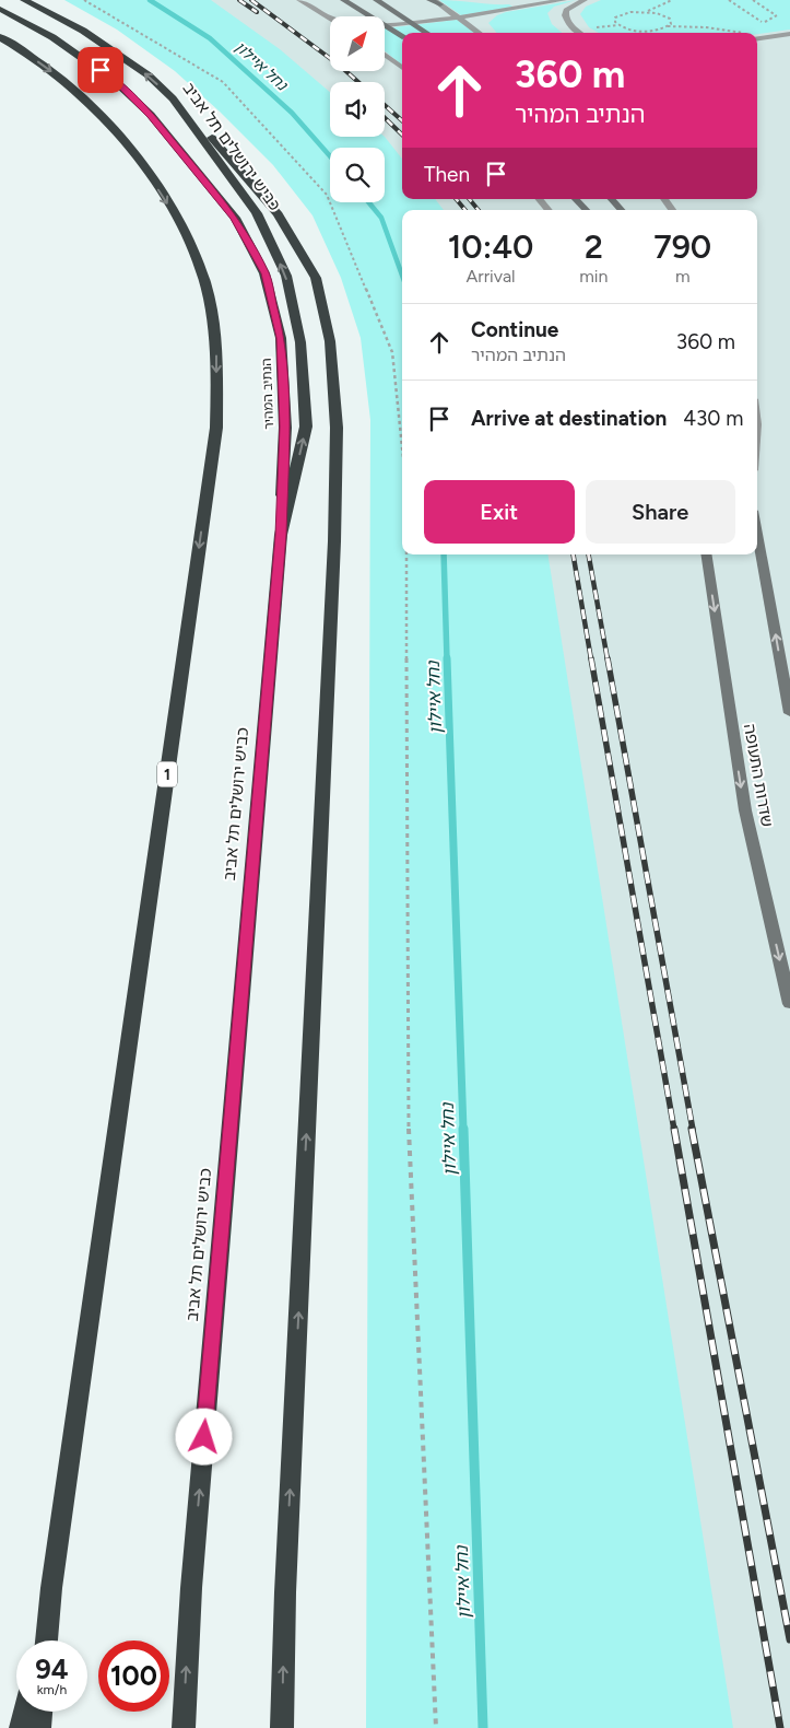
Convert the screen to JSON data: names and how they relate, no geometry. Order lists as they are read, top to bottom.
{
  "streets": {
    "highway": ["כביש ירושלים תל אביב", "הנתיב המהיר", "1"],
    "main road": ["שדרות התעופה"]
  },
  "crossings": [
    ["כביש ירושלים תל אביב", "הנתיב המהיר"]
  ],
  "water": ["נחל איילון"],
  "north": "top right",
  "page": {
    "turn": ["360 m", "הנתיב המהיר"],
    "then": "Then",
    "eta": [
      "10:40",
      "Arrival",
      "2",
      "min",
      "790",
      "m"
    ],
    "list": [
      {
        "name": "Continue",
        "note": "הנתיב המהיר",
        "value": "360 m"
      },
      {
        "name": "Arrive at destination",
        "value": "430 m"
      }
    ],
    "buttons": ["Exit", "Share"],
    "speed": "94 km/h",
    "limit": "100"
  }
}
